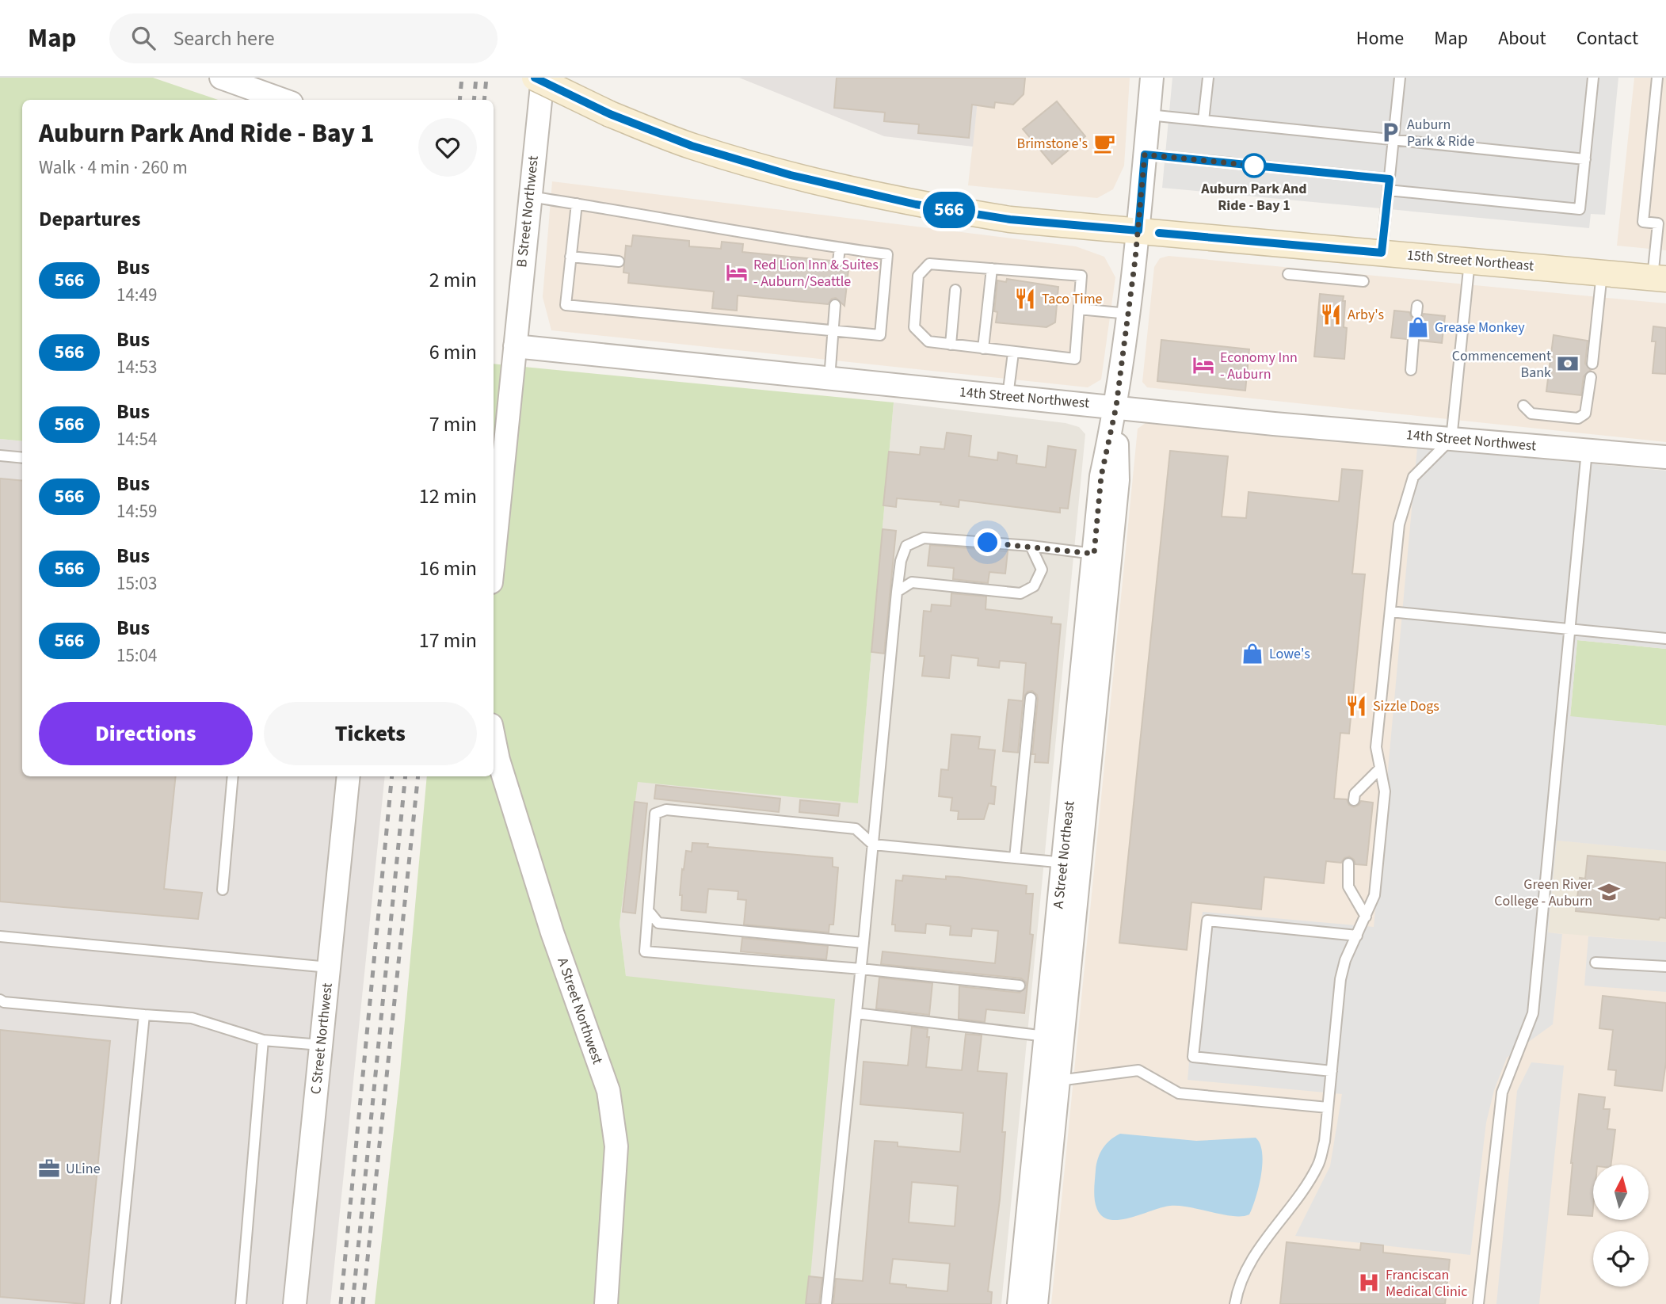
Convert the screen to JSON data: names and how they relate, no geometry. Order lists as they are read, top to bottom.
{
  "streets": {
    "main road": ["15th Street Northeast"],
    "street": [
      "B Street Northwest",
      "14th Street Northwest",
      "A Street Northeast",
      "A Street Northwest",
      "C Street Northwest"
    ]
  },
  "crossings": [
    ["B Street Northwest", "14th Street Northwest"],
    ["15th Street Northeast", "A Street Northeast"],
    ["14th Street Northwest", "A Street Northeast"]
  ],
  "places": {
    "parking": ["Auburn Park & Ride"],
    "cafe": ["Brimstone's"],
    "other": ["Auburn Park And Ride - Bay 1"],
    "hotel": ["Red Lion Inn & Suites - Auburn/Seattle", "Economy Inn - Auburn"],
    "restaurant": ["Taco Time", "Arby's", "Sizzle Dogs"],
    "shop": ["Grease Monkey", "Lowe's"],
    "bank": ["Commencement Bank"],
    "school or university": ["Green River College - Auburn"],
    "office": ["ULine"],
    "hospital": ["Franciscan Medical Clinic"]
  },
  "lines": ["bus line 566"],
  "north": "top",
  "page": {
    "header": "Map",
    "search": "Search here",
    "nav": [
      "Home",
      "Map",
      "About",
      "Contact"
    ],
    "on_map": "566",
    "heading": [
      ["Auburn Park And Ride - Bay 1", "Walk · 4 min · 260 m"],
      "Departures"
    ],
    "list": [
      {
        "mark": "566",
        "name": "Bus",
        "note": "14:49",
        "value": "2 min"
      },
      {
        "mark": "566",
        "name": "Bus",
        "note": "14:53",
        "value": "6 min"
      },
      {
        "mark": "566",
        "name": "Bus",
        "note": "14:54",
        "value": "7 min"
      },
      {
        "mark": "566",
        "name": "Bus",
        "note": "14:59",
        "value": "12 min"
      },
      {
        "mark": "566",
        "name": "Bus",
        "note": "15:03",
        "value": "16 min"
      },
      {
        "mark": "566",
        "name": "Bus",
        "note": "15:04",
        "value": "17 min"
      }
    ],
    "buttons": ["Directions", "Tickets"]
  }
}
